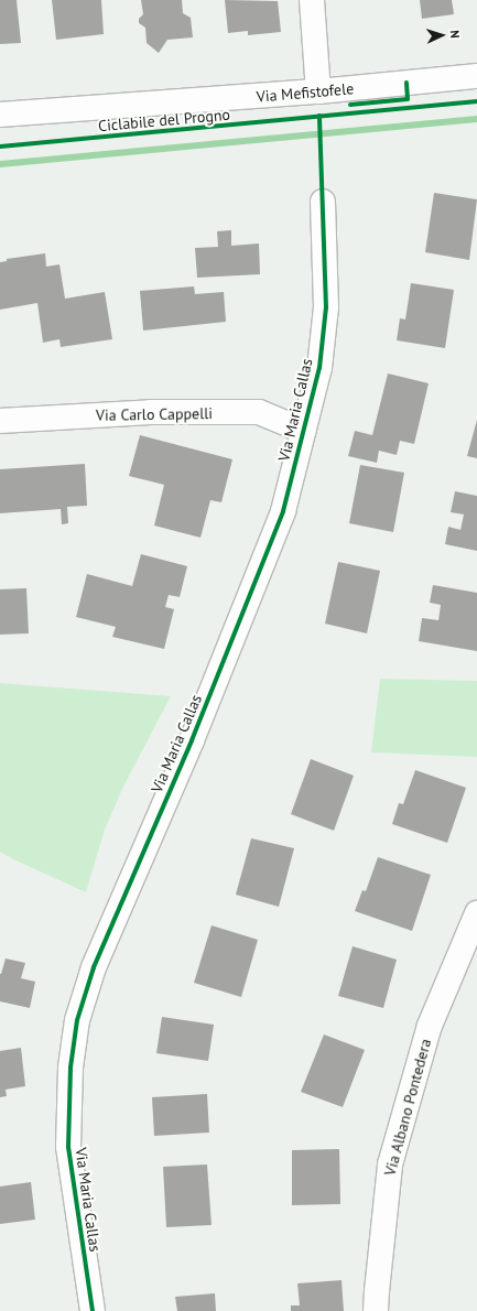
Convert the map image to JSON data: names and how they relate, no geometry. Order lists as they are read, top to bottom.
{
  "streets": {
    "street": [
      "Via Mefistofele",
      "Via Maria Callas",
      "Via Carlo Cappelli",
      "Via Albano Pontedera"
    ],
    "cycle path": ["Ciclabile del Progno"]
  },
  "crossings": [
    ["Via Maria Callas", "Via Carlo Cappelli"]
  ],
  "north": "right"
}
